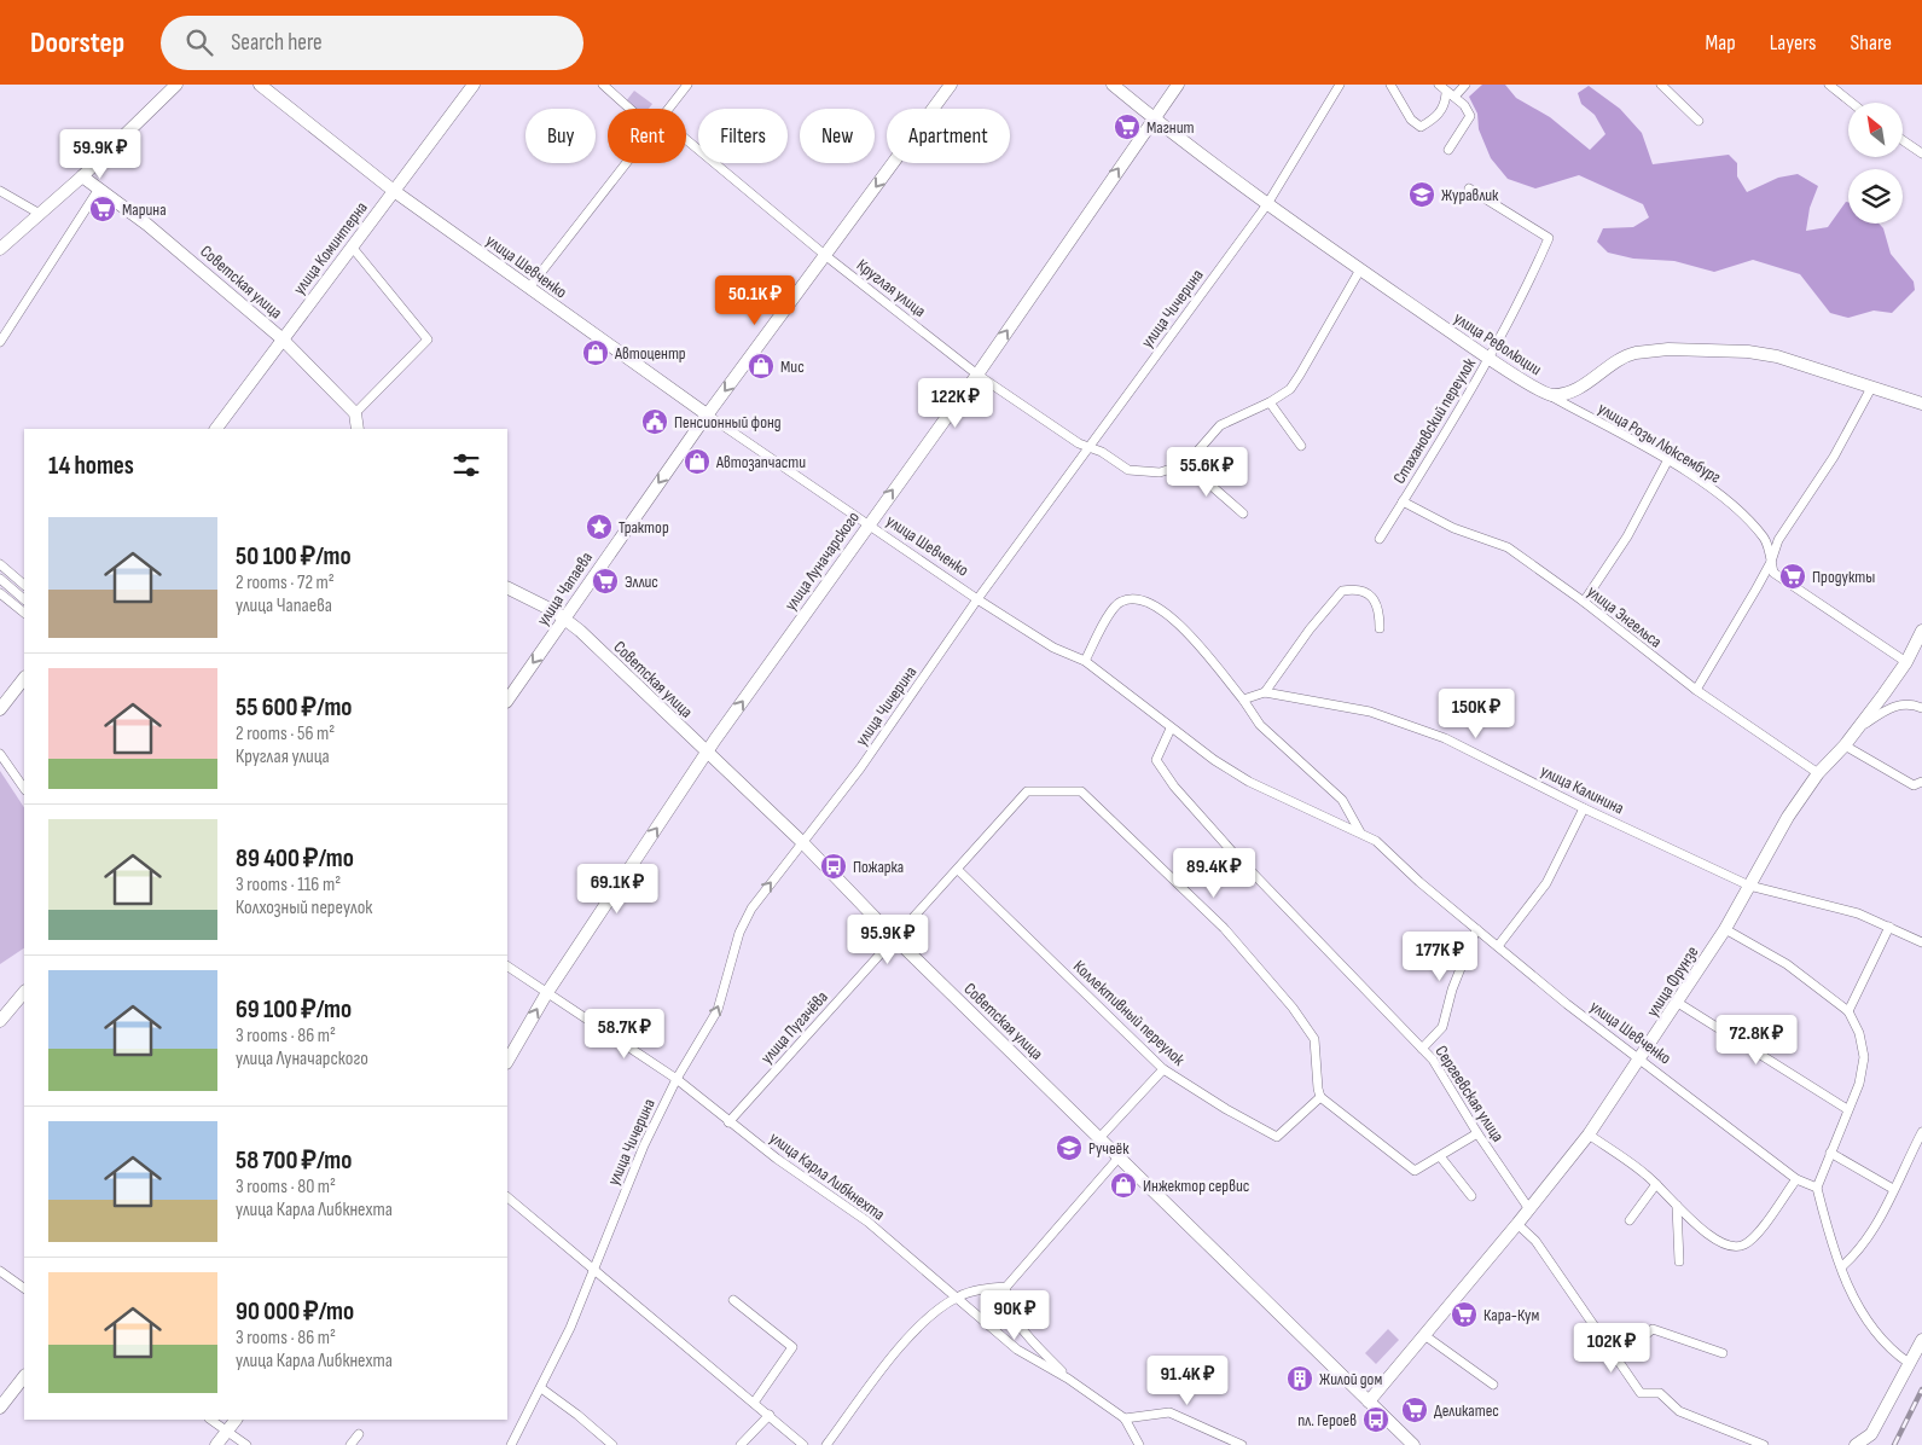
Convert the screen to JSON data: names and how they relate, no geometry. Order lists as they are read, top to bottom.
{
  "streets": {
    "street": [
      "улица Коминтерна",
      "улица Шевченко",
      "Советская улица",
      "Круглая улица",
      "улица Чичерина",
      "улица Революции",
      "Стахановский переулок",
      "улица Розы Люксембург",
      "улица Луначарского",
      "улица Чапаева",
      "улица Энгельса",
      "улица Калинина",
      "улица Фрунзе",
      "Коллективный переулок",
      "улица Пугачёва",
      "Сергеевская улица",
      "улица Карла Либкнехта"
    ]
  },
  "crossings": [
    ["улица Коминтерна", "улица Шевченко"],
    ["улица Коминтерна", "Советская улица"],
    ["улица Шевченко", "улица Чичерина"],
    ["улица Шевченко", "улица Луначарского"],
    ["улица Шевченко", "улица Чапаева"],
    ["улица Шевченко", "улица Фрунзе"],
    ["улица Шевченко", "Сергеевская улица"],
    ["Советская улица", "улица Чичерина"],
    ["Советская улица", "улица Луначарского"],
    ["Советская улица", "улица Чапаева"],
    ["Советская улица", "улица Фрунзе"],
    ["Советская улица", "улица Пугачёва"],
    ["Круглая улица", "улица Чичерина"],
    ["Круглая улица", "улица Луначарского"],
    ["Круглая улица", "улица Чапаева"],
    ["улица Чичерина", "улица Революции"],
    ["улица Чичерина", "улица Карла Либкнехта"],
    ["улица Революции", "Стахановский переулок"],
    ["улица Революции", "улица Розы Люксембург"],
    ["улица Революции", "улица Луначарского"],
    ["Стахановский переулок", "улица Энгельса"],
    ["улица Розы Люксембург", "улица Фрунзе"],
    ["улица Луначарского", "улица Карла Либкнехта"],
    ["улица Энгельса", "улица Фрунзе"],
    ["улица Калинина", "улица Фрунзе"],
    ["улица Фрунзе", "Сергеевская улица"],
    ["Коллективный переулок", "улица Пугачёва"],
    ["улица Пугачёва", "улица Карла Либкнехта"]
  ],
  "one_way": ["улица Луначарского", "улица Чапаева"],
  "places": {
    "supermarket": [
      "Магнит",
      "Марина",
      "Продукты",
      "Эллис",
      "Кара-Кум",
      "Деликатес"
    ],
    "school or university": ["Журавлик", "Ручеёк"],
    "shop": [
      "Автоцентр",
      "Мис",
      "Автозапчасти",
      "Инжектор сервис"
    ],
    "public building": ["Пенсионный фонд"],
    "place": ["Трактор"],
    "bus stop": ["Пожарка", "пл. Героев"],
    "building": ["Жилой дом"]
  },
  "north": "top left",
  "page": {
    "header": "Doorstep",
    "search": "Search here",
    "nav": ["Map", "Layers", "Share"],
    "chip": [
      "Buy",
      "Rent",
      "Filters",
      "New",
      "Apartment"
    ],
    "price": [
      "59.9K ₽",
      "50.1K ₽",
      "122K ₽",
      "55.6K ₽",
      "150K ₽",
      "89.4K ₽",
      "69.1K ₽",
      "95.9K ₽",
      "177K ₽",
      "58.7K ₽",
      "72.8K ₽",
      "90K ₽",
      "102K ₽",
      "91.4K ₽"
    ],
    "heading": "14 homes",
    "list": [
      {
        "name": "50 100 ₽/mo",
        "note": "2 rooms · 72 m² · улица Чапаева"
      },
      {
        "name": "55 600 ₽/mo",
        "note": "2 rooms · 56 m² · Круглая улица"
      },
      {
        "name": "89 400 ₽/mo",
        "note": "3 rooms · 116 m² · Колхозный переулок"
      },
      {
        "name": "69 100 ₽/mo",
        "note": "3 rooms · 86 m² · улица Луначарского"
      },
      {
        "name": "58 700 ₽/mo",
        "note": "3 rooms · 80 m² · улица Карла Либкнехта"
      },
      {
        "name": "90 000 ₽/mo",
        "note": "3 rooms · 86 m² · улица Карла Либкнехта"
      }
    ]
  }
}
